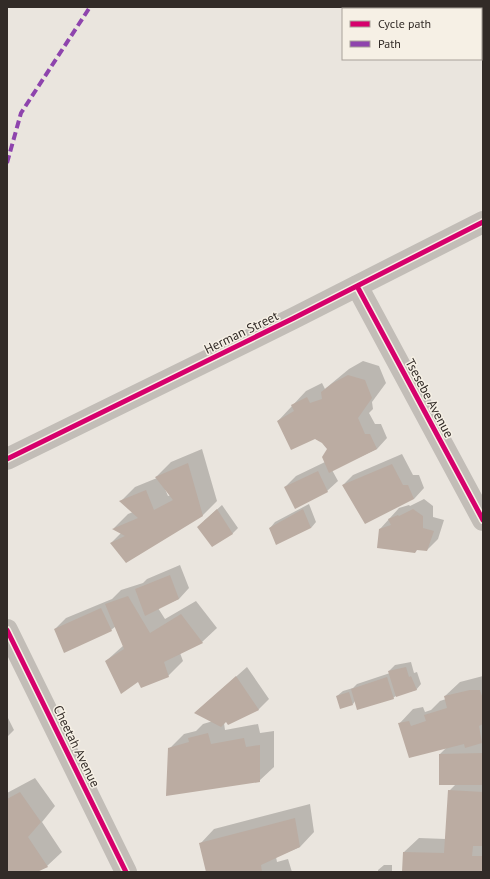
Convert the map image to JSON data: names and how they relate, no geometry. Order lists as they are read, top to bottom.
{
  "streets": {
    "street": ["Herman Street", "Tsesebe Avenue", "Cheetah Avenue"]
  },
  "crossings": [
    ["Herman Street", "Tsesebe Avenue"]
  ],
  "legend": ["Cycle path", "Path"]
}
